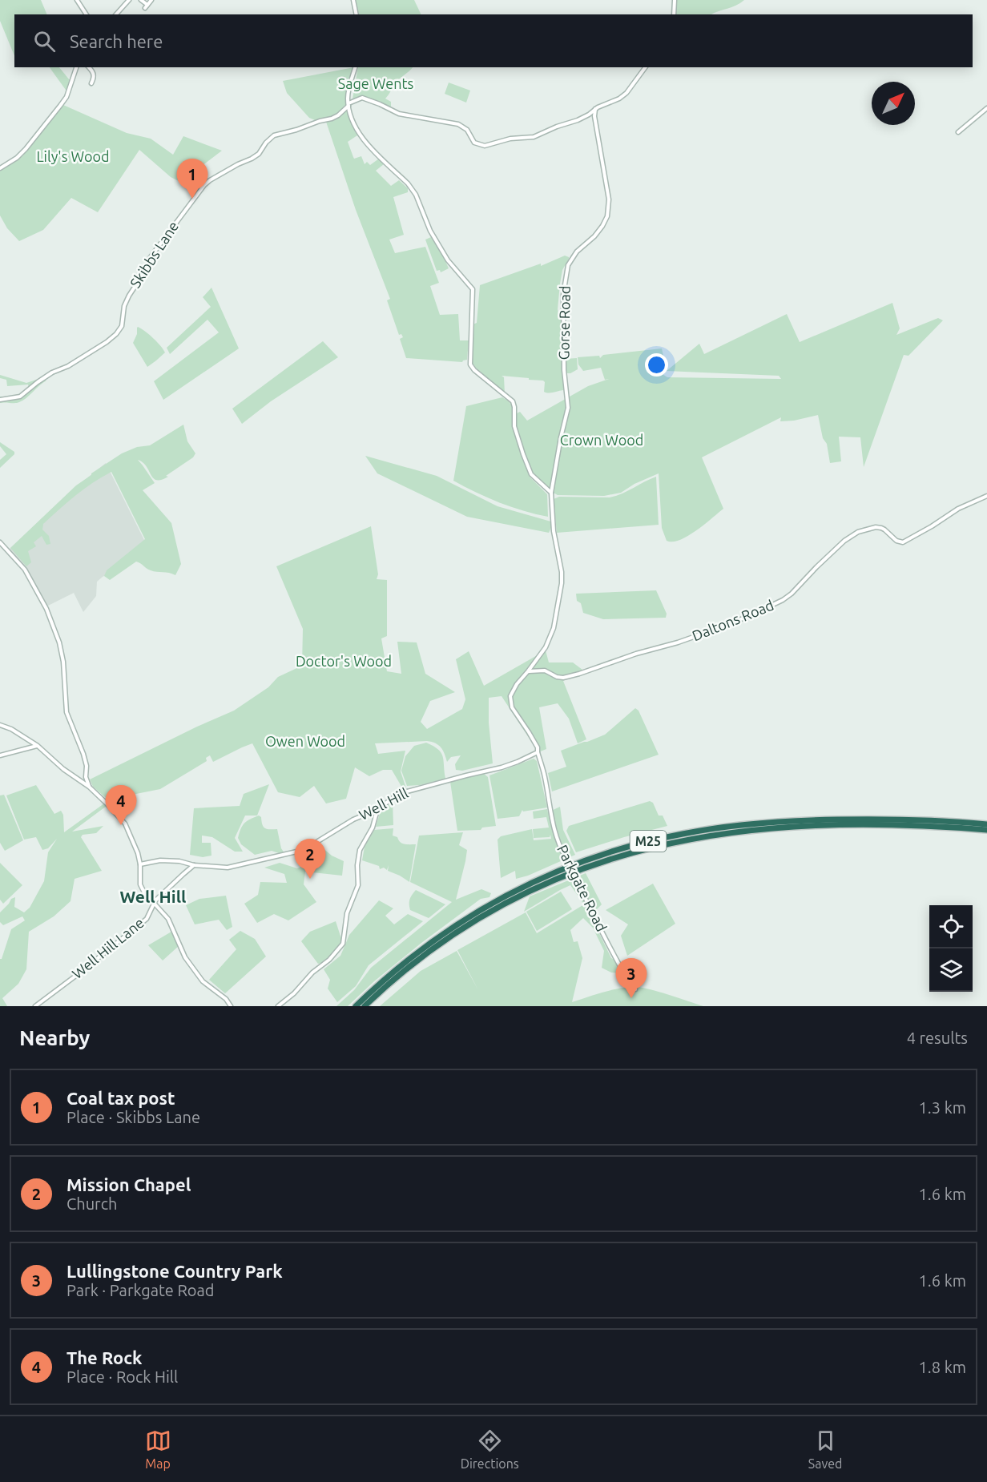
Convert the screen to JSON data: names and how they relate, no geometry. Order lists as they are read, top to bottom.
{
  "streets": {
    "highway": ["M25"],
    "street": [
      "Skibbs Lane",
      "Gorse Road",
      "Daltons Road",
      "Well Hill",
      "Parkgate Road",
      "Well Hill Lane"
    ]
  },
  "crossings": [
    ["Skibbs Lane", "Gorse Road"],
    ["Gorse Road", "Daltons Road"],
    ["Well Hill", "Parkgate Road"],
    ["Well Hill", "Well Hill Lane"]
  ],
  "districts": ["Well Hill"],
  "parks": [
    "Sage Wents",
    "Lily's Wood",
    "Crown Wood",
    "Doctor's Wood",
    "Owen Wood"
  ],
  "north": "top right",
  "page": {
    "search": "Search here",
    "pins": [
      "1",
      "4",
      "2",
      "3"
    ],
    "heading": ["Nearby", "4 results"],
    "list": [
      {
        "mark": "1",
        "name": "Coal tax post",
        "note": "Place · Skibbs Lane",
        "value": "1.3 km"
      },
      {
        "mark": "2",
        "name": "Mission Chapel",
        "note": "Church",
        "value": "1.6 km"
      },
      {
        "mark": "3",
        "name": "Lullingstone Country Park",
        "note": "Park · Parkgate Road",
        "value": "1.6 km"
      },
      {
        "mark": "4",
        "name": "The Rock",
        "note": "Place · Rock Hill",
        "value": "1.8 km"
      }
    ],
    "nav": ["Map", "Directions", "Saved"]
  }
}
